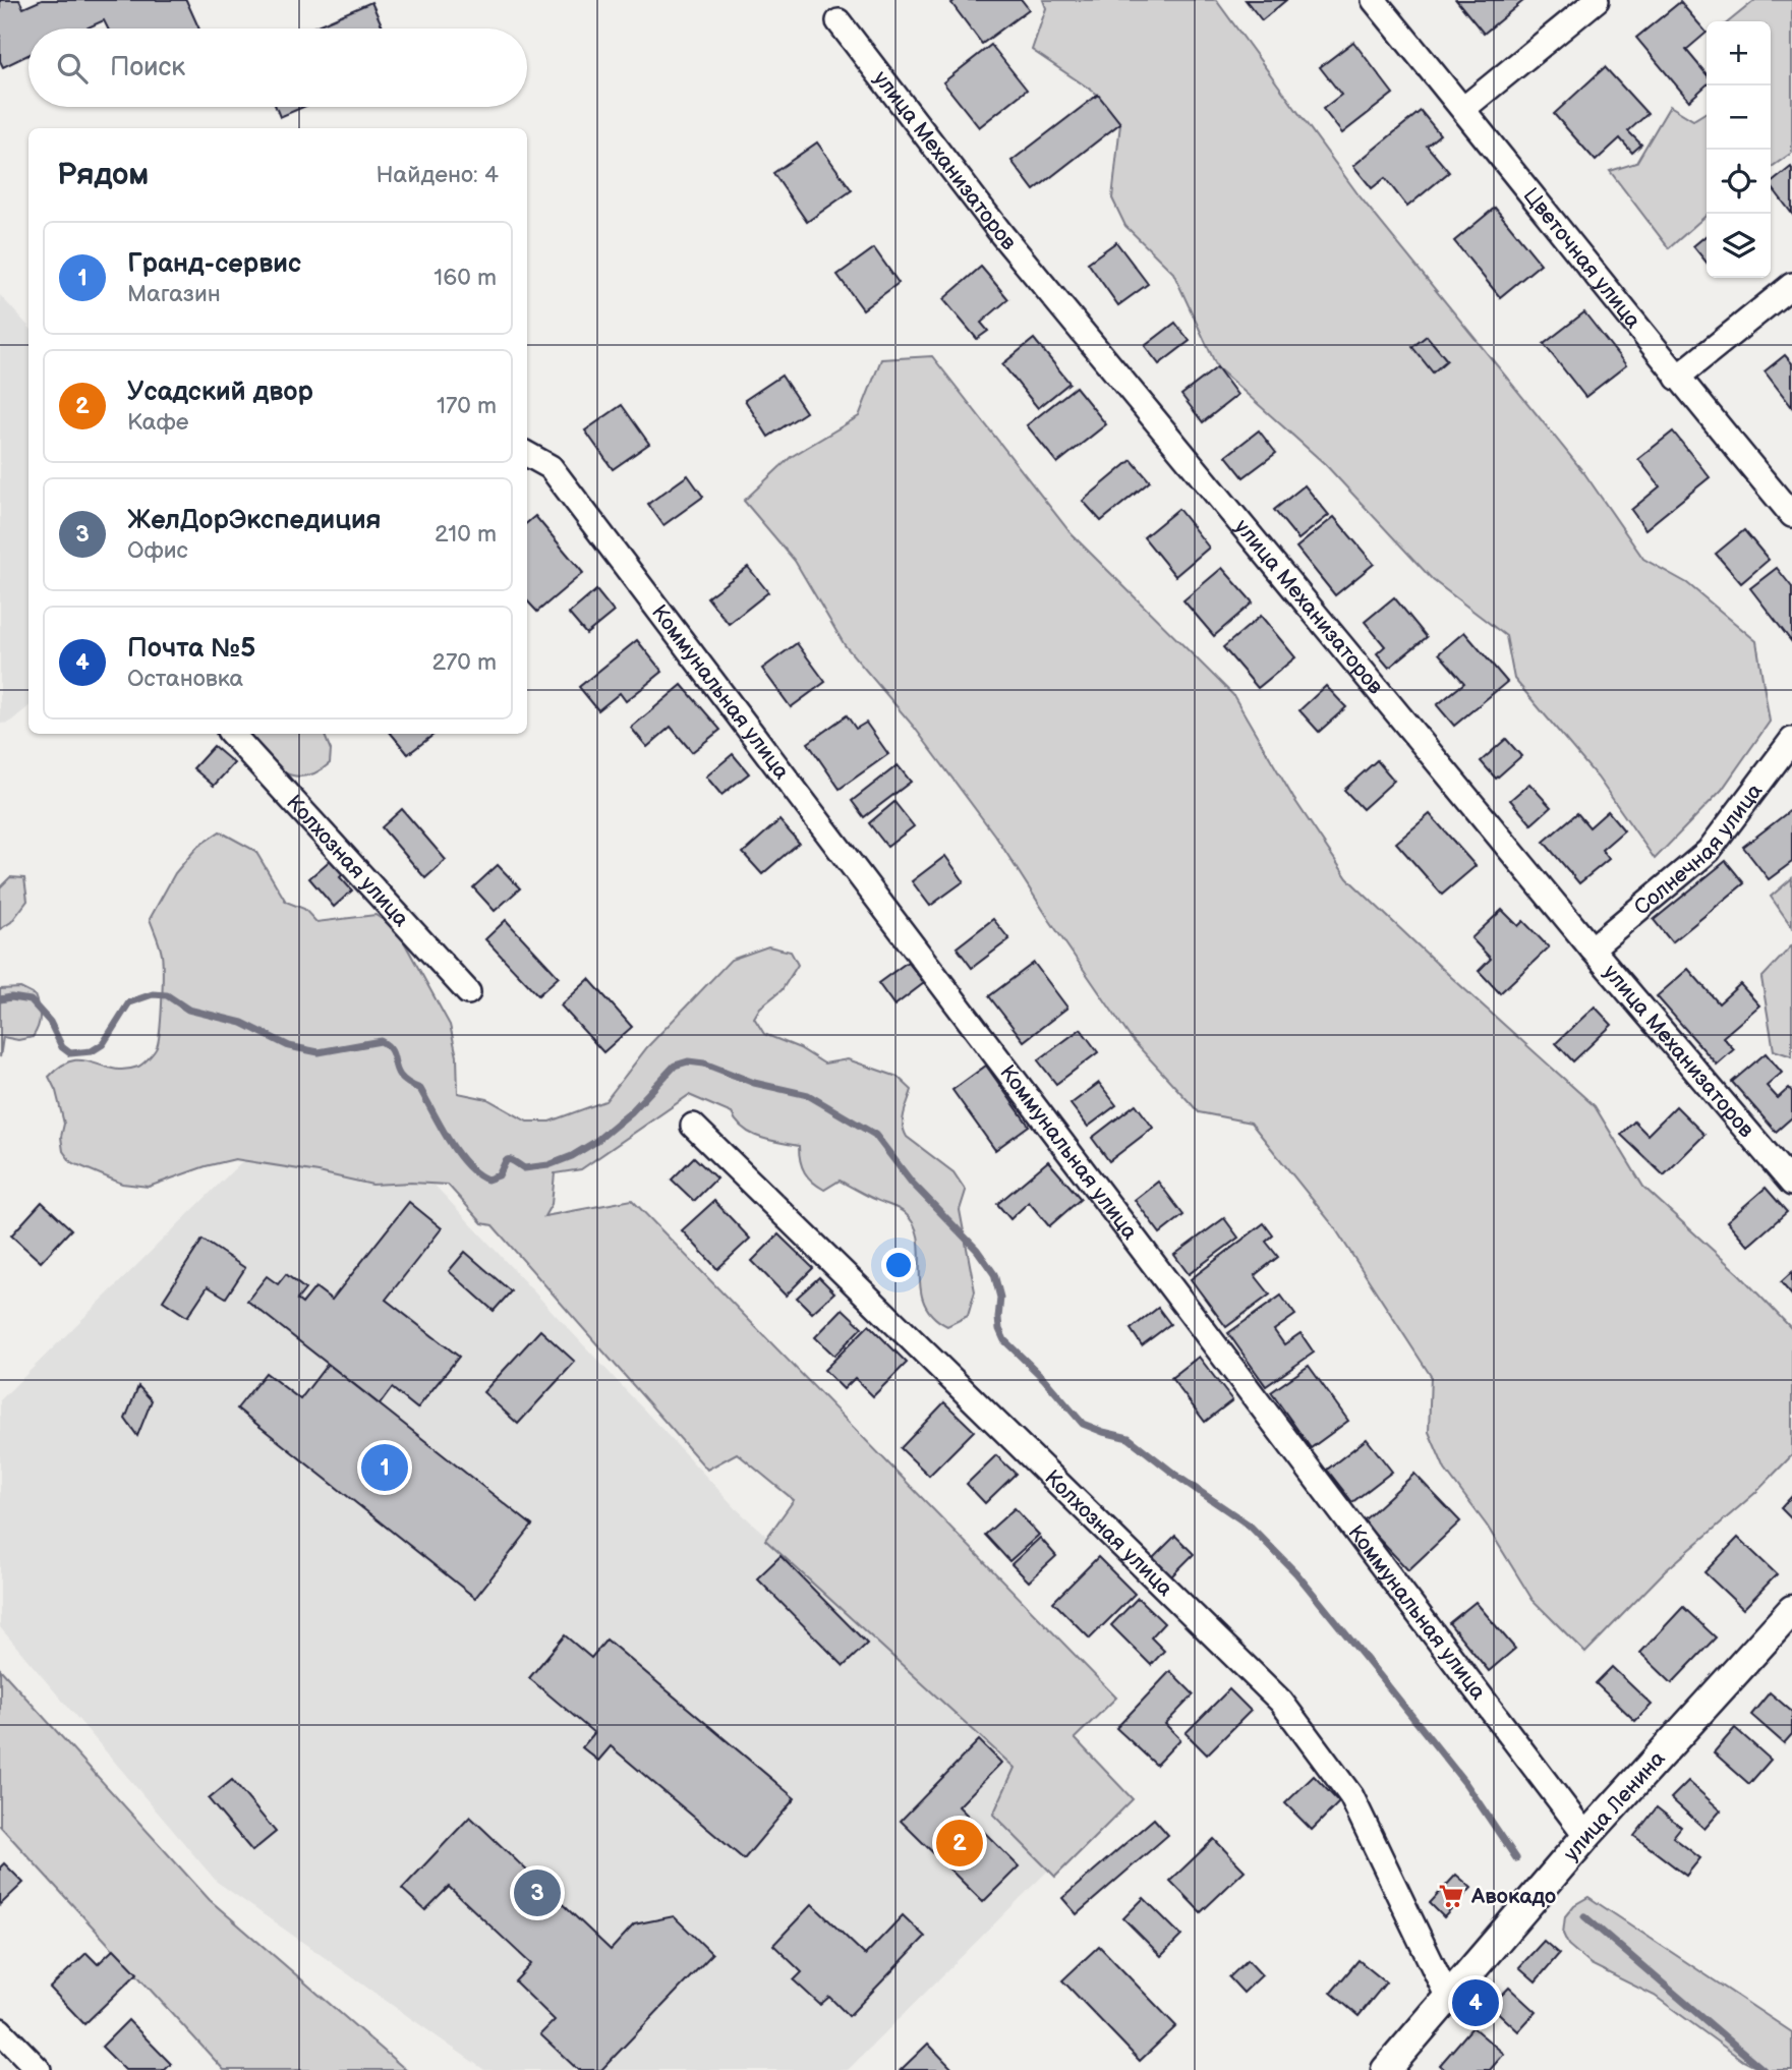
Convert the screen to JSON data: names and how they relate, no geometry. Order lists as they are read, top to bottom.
{
  "streets": {
    "street": [
      "улица Механизаторов",
      "Цветочная улица",
      "Коммунальная улица",
      "Солнечная улица",
      "Колхозная улица",
      "улица Ленина"
    ]
  },
  "crossings": [
    ["улица Механизаторов", "Солнечная улица"],
    ["Коммунальная улица", "улица Ленина"],
    ["Колхозная улица", "улица Ленина"]
  ],
  "places": {
    "supermarket": ["Авокадо"]
  },
  "page": {
    "map_buttons": ["+", "−"],
    "search": "Поиск",
    "heading": ["Рядом", "Найдено: 4"],
    "list": [
      {
        "mark": "1",
        "name": "Гранд-сервис",
        "note": "Магазин",
        "value": "160 m"
      },
      {
        "mark": "2",
        "name": "Усадский двор",
        "note": "Кафе",
        "value": "170 m"
      },
      {
        "mark": "3",
        "name": "ЖелДорЭкспедиция",
        "note": "Офис",
        "value": "210 m"
      },
      {
        "mark": "4",
        "name": "Почта №5",
        "note": "Остановка",
        "value": "270 m"
      }
    ],
    "pins": [
      "1",
      "2",
      "3",
      "4"
    ]
  }
}
